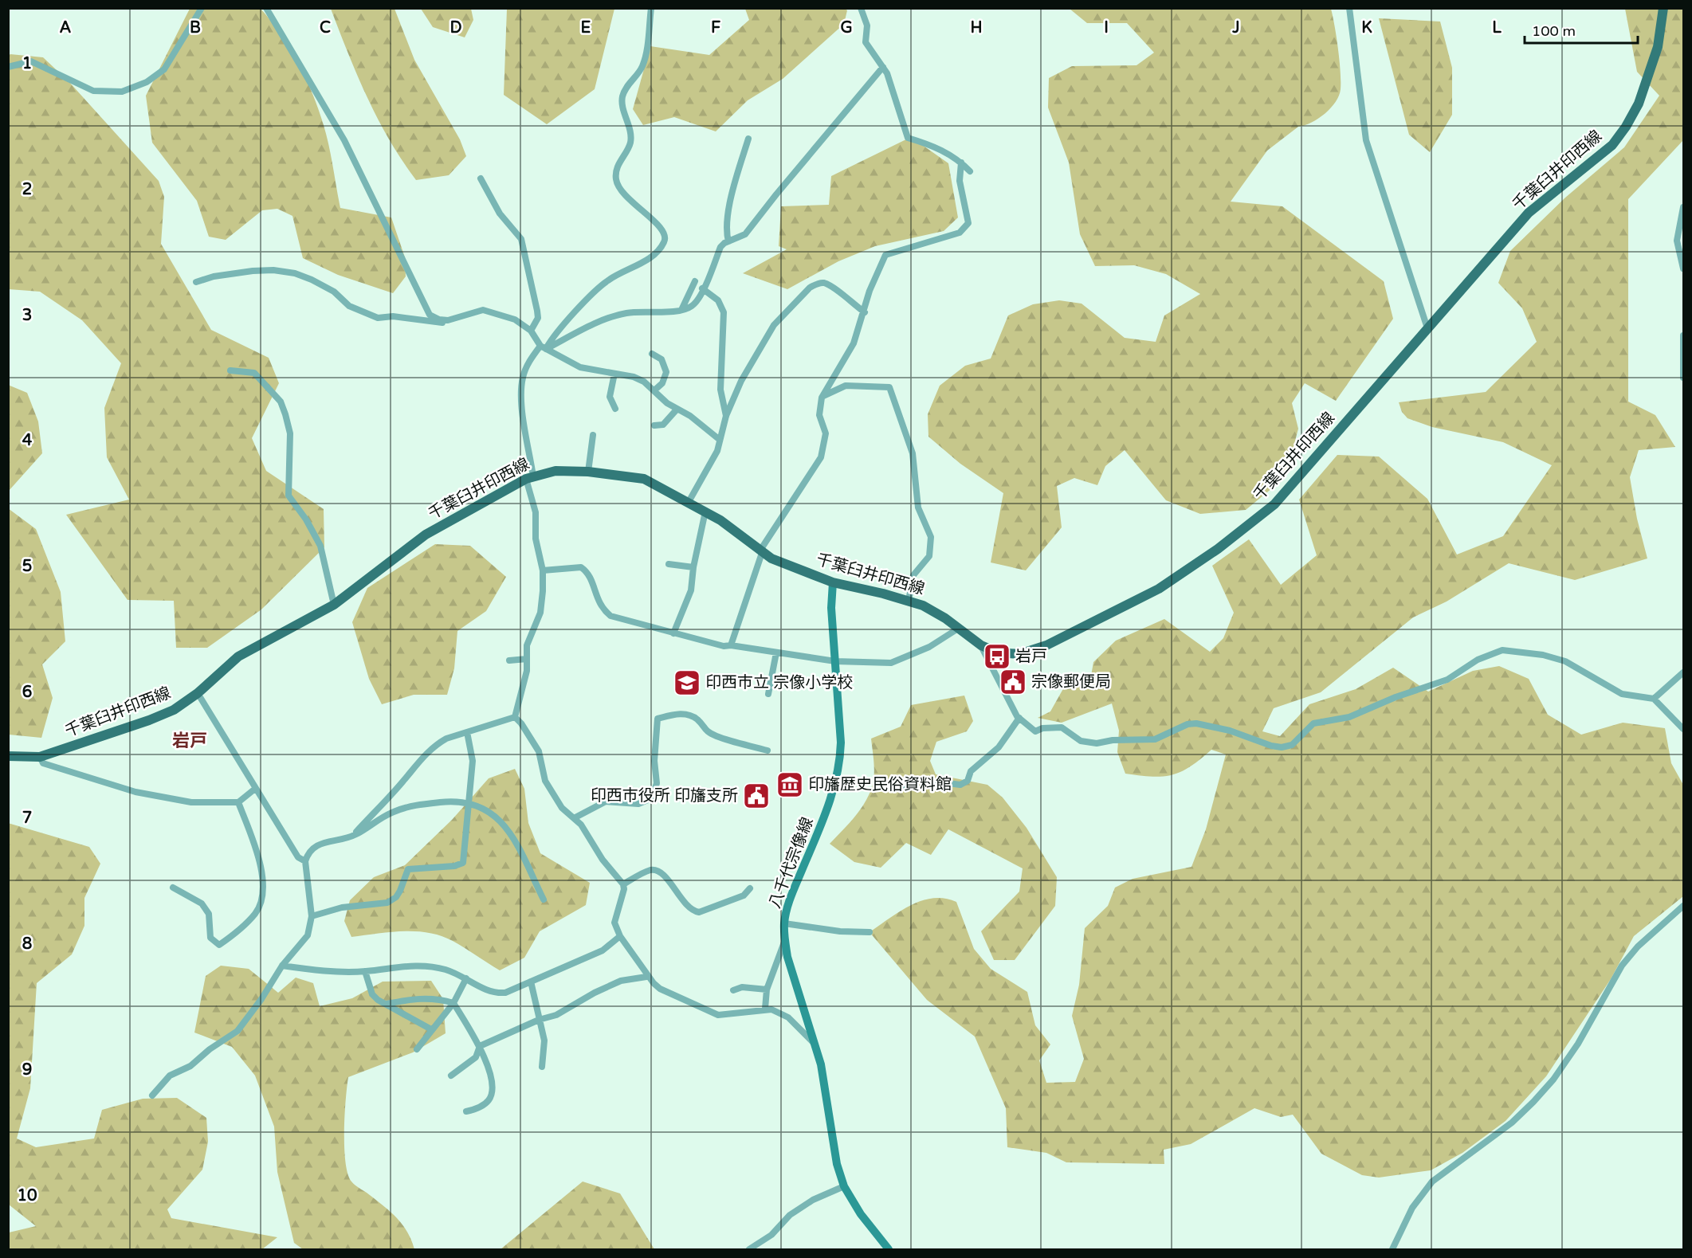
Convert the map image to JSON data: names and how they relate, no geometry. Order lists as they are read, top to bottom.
{
  "streets": {
    "main road": ["千葉臼井印西線", "八千代宗像線"]
  },
  "crossings": [
    ["千葉臼井印西線", "八千代宗像線"]
  ],
  "districts": ["岩戸"],
  "places": {
    "bus stop": ["岩戸"],
    "public building": ["宗像郵便局", "印西市役所 印旛支所"],
    "school or university": ["印西市立 宗像小学校"],
    "museum": ["印旛歴史民俗資料館"]
  },
  "scale_bar": "100 m",
  "grid": {
    "columns": [
      "A",
      "B",
      "C",
      "D",
      "E",
      "F",
      "G",
      "H",
      "I",
      "J",
      "K",
      "L"
    ],
    "rows": [
      "1",
      "2",
      "3",
      "4",
      "5",
      "6",
      "7",
      "8",
      "9",
      "10"
    ]
  }
}
